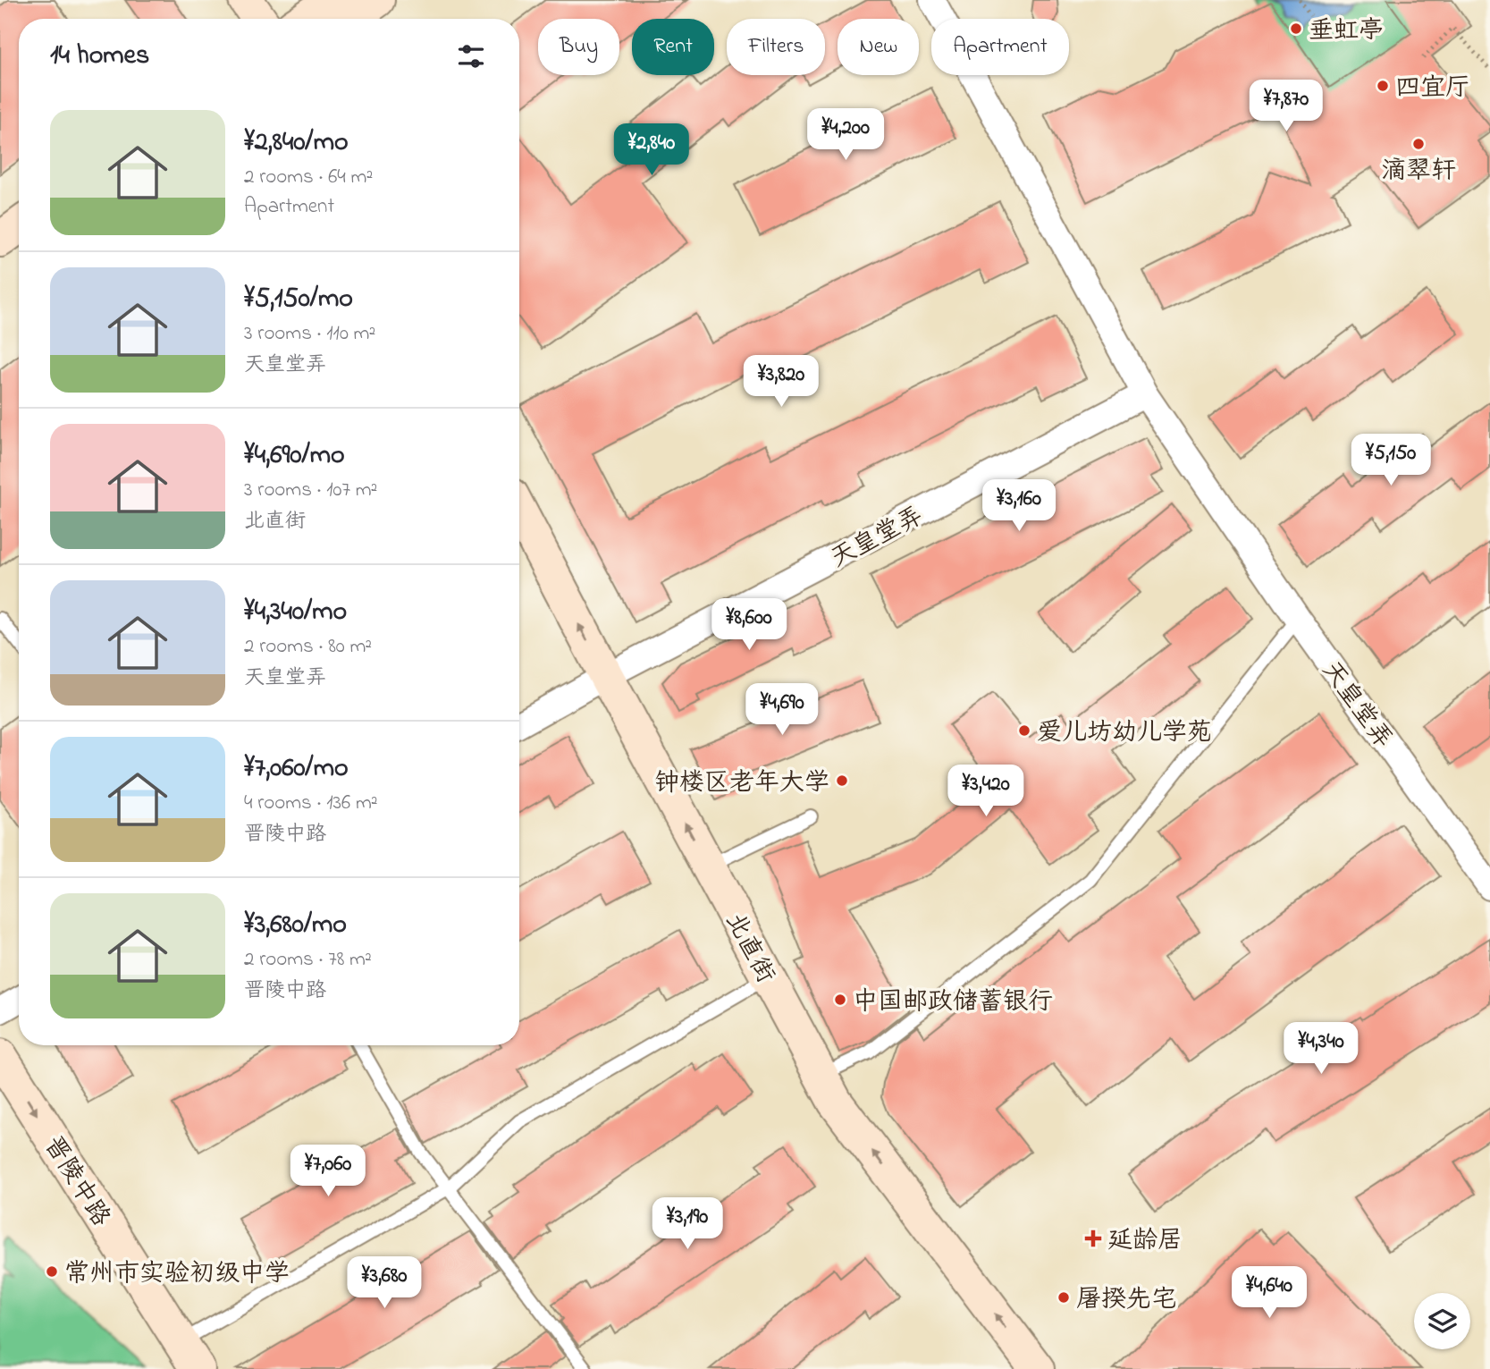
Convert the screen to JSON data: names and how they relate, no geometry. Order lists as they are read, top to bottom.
{
  "streets": {
    "street": ["天皇堂弄", "北直街", "晋陵中路"]
  },
  "crossings": [
    ["天皇堂弄", "北直街"]
  ],
  "one_way": ["北直街", "晋陵中路"],
  "places": {
    "other": [
      "垂虹亭",
      "四宜厅",
      "滴翠轩",
      "爱儿坊幼儿学苑",
      "钟楼区老年大学",
      "中国邮政储蓄银行",
      "常州市实验初级中学",
      "屠揆先宅"
    ],
    "health": ["延龄居"]
  },
  "page": {
    "chip": [
      "Buy",
      "Rent",
      "Filters",
      "New",
      "Apartment"
    ],
    "heading": "14 homes",
    "price": [
      "¥7,870",
      "¥4,200",
      "¥2,840",
      "¥3,820",
      "¥5,150",
      "¥3,160",
      "¥8,600",
      "¥4,690",
      "¥3,420",
      "¥4,340",
      "¥7,060",
      "¥3,190",
      "¥3,680",
      "¥4,640"
    ],
    "list": [
      {
        "name": "¥2,840/mo",
        "note": "2 rooms · 64 m² · Apartment"
      },
      {
        "name": "¥5,150/mo",
        "note": "3 rooms · 110 m² · 天皇堂弄"
      },
      {
        "name": "¥4,690/mo",
        "note": "3 rooms · 107 m² · 北直街"
      },
      {
        "name": "¥4,340/mo",
        "note": "2 rooms · 80 m² · 天皇堂弄"
      },
      {
        "name": "¥7,060/mo",
        "note": "4 rooms · 136 m² · 晋陵中路"
      },
      {
        "name": "¥3,680/mo",
        "note": "2 rooms · 78 m² · 晋陵中路"
      }
    ]
  }
}
